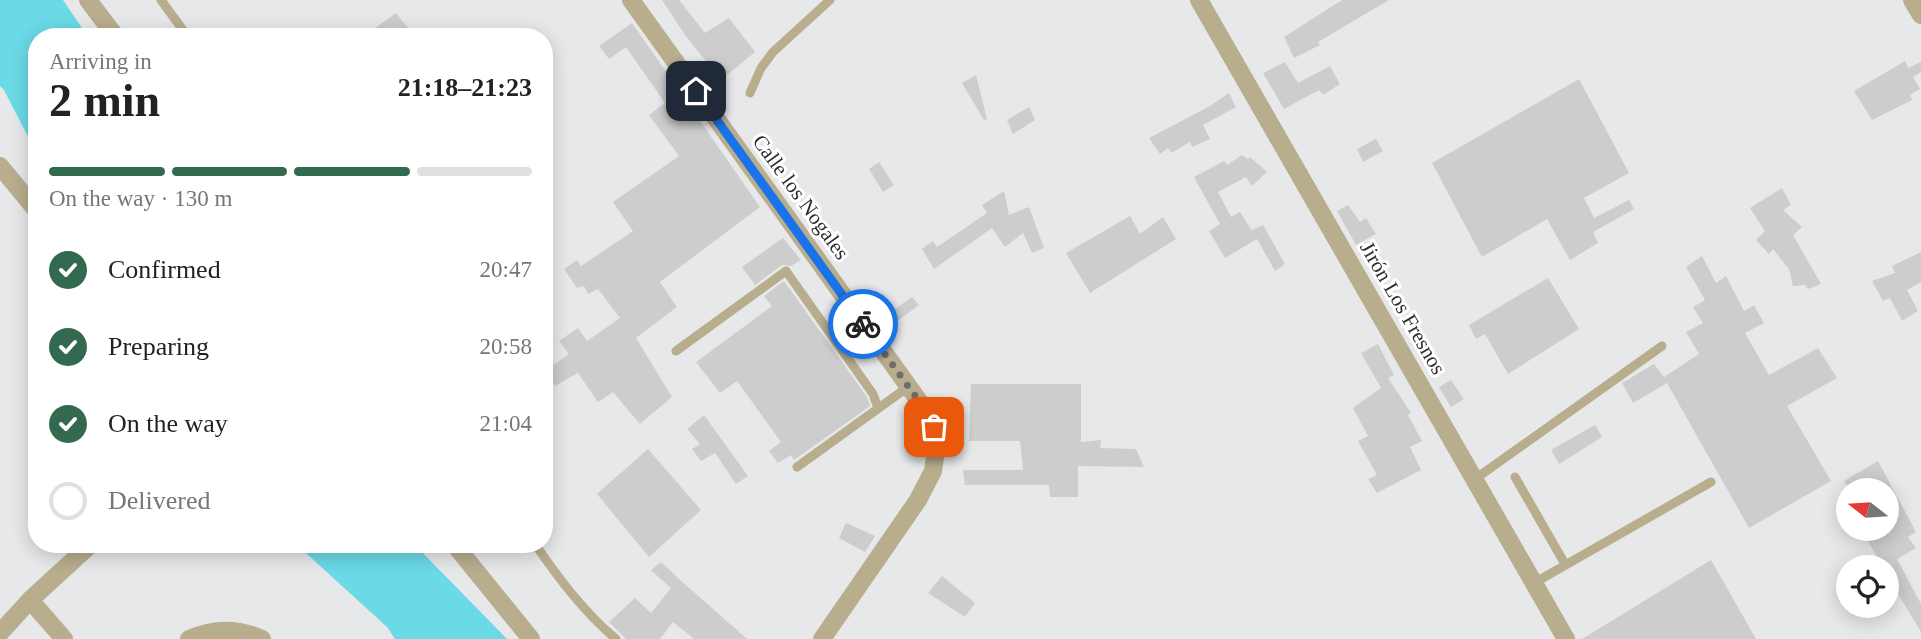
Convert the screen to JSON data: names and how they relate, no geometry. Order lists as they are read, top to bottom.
{
  "streets": {
    "street": ["Calle los Nogales", "Jirón Los Fresnos"]
  },
  "north": "left",
  "page": {
    "heading": ["2 min", "Arriving in", "21:18–21:23"],
    "bar": "On the way · 130 m",
    "list": [
      ["Confirmed", "20:47"],
      ["Preparing", "20:58"],
      ["On the way", "21:04"],
      "Delivered"
    ]
  }
}
